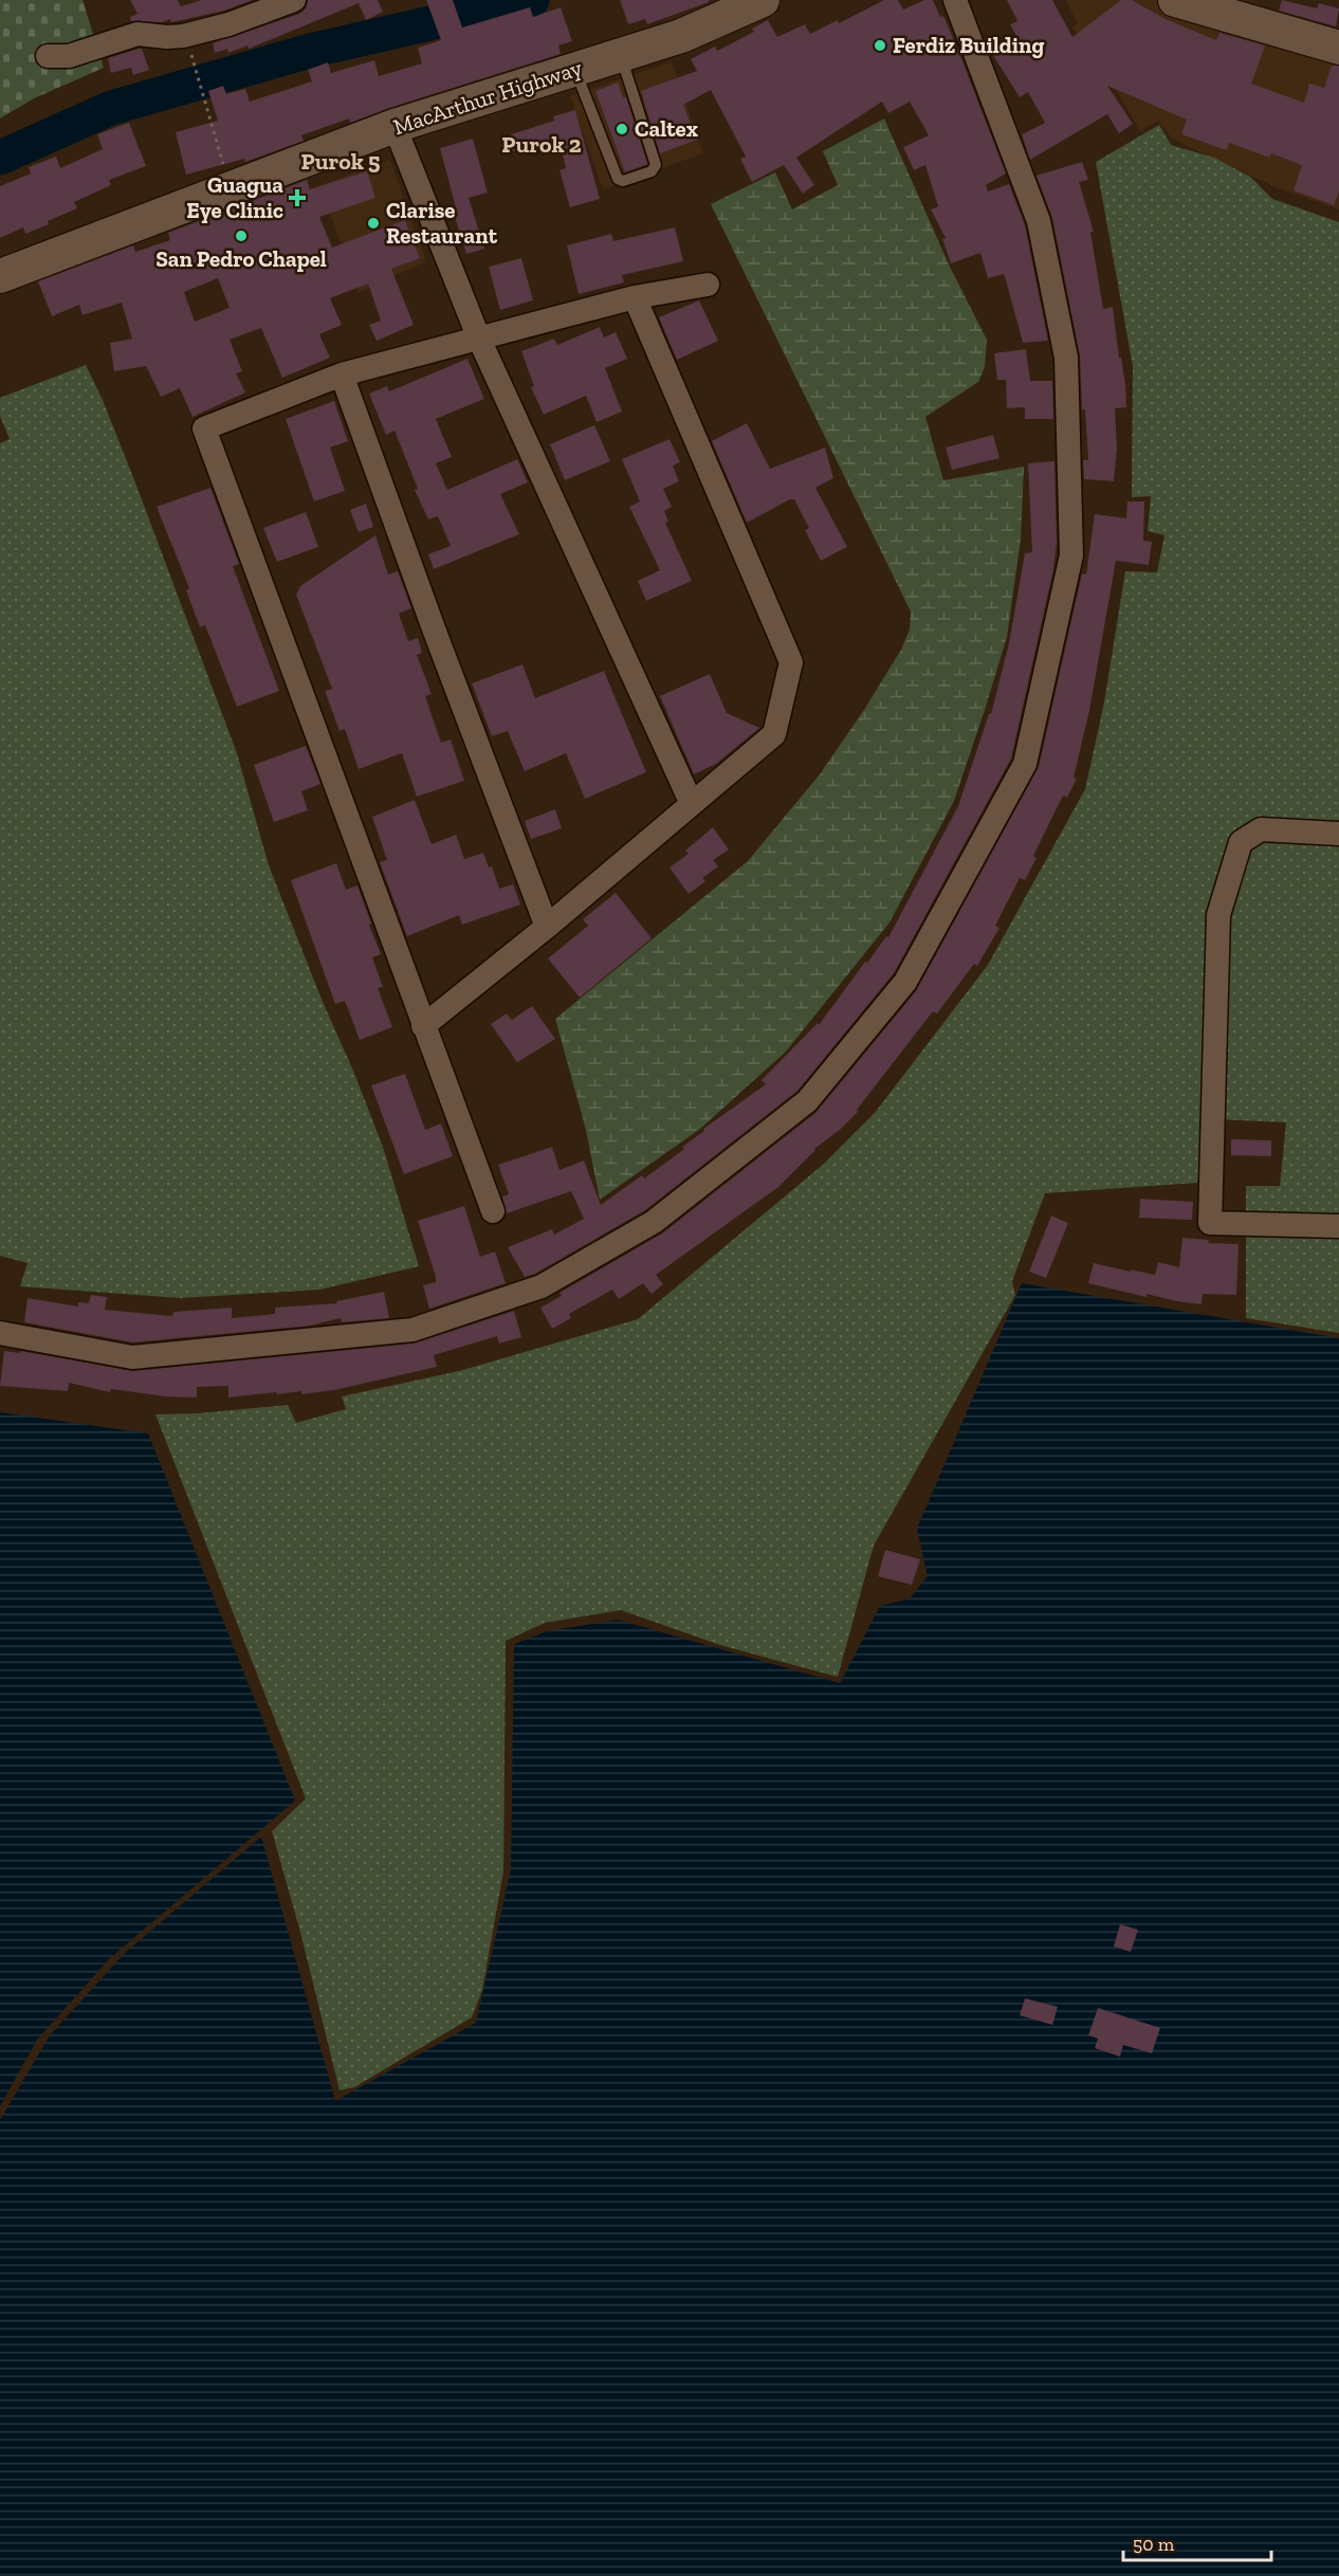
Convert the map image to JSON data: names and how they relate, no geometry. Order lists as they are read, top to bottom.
{
  "streets": {
    "main road": ["MacArthur Highway"]
  },
  "districts": ["Purok 2", "Purok 5"],
  "places": {
    "other": [
      "Ferdiz Building",
      "Caltex",
      "Clarise Restaurant",
      "San Pedro Chapel"
    ],
    "health": ["Guagua Eye Clinic"]
  },
  "scale_bar": "50 m"
}
